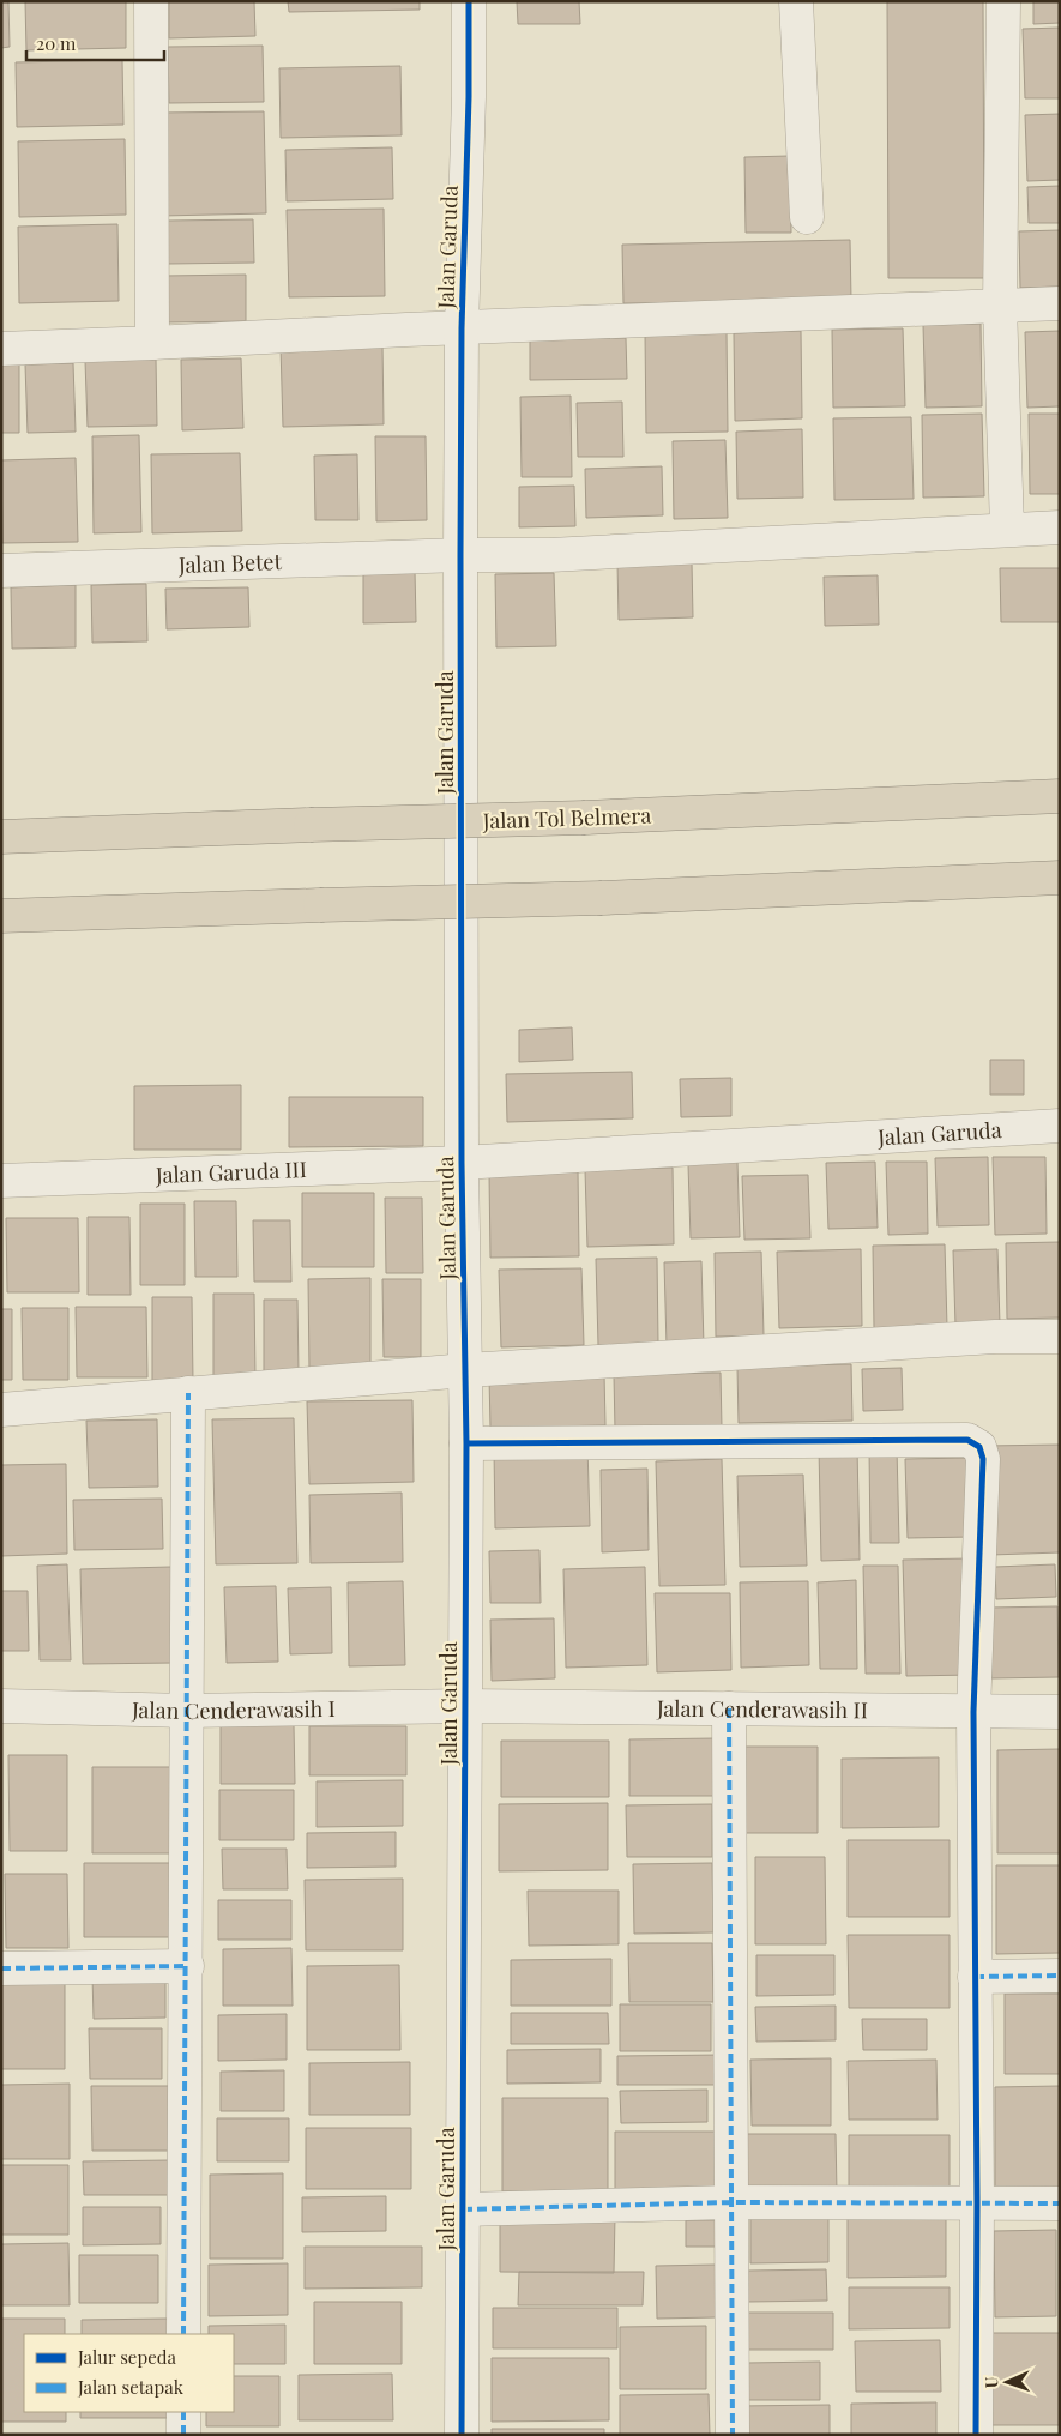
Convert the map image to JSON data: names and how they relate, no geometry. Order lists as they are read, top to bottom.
{
  "streets": {
    "highway": ["Jalan Tol Belmera"],
    "street": [
      "Jalan Garuda",
      "Jalan Betet",
      "Jalan Garuda III",
      "Jalan Cenderawasih I",
      "Jalan Cenderawasih II"
    ]
  },
  "crossings": [
    ["Jalan Garuda", "Jalan Betet"],
    ["Jalan Garuda", "Jalan Garuda III"],
    ["Jalan Garuda", "Jalan Cenderawasih I"],
    ["Jalan Garuda", "Jalan Cenderawasih II"],
    ["Jalan Cenderawasih I", "Jalan Cenderawasih II"]
  ],
  "legend": ["Jalur sepeda", "Jalan setapak"],
  "scale_bar": "20 m",
  "north": "left"
}
